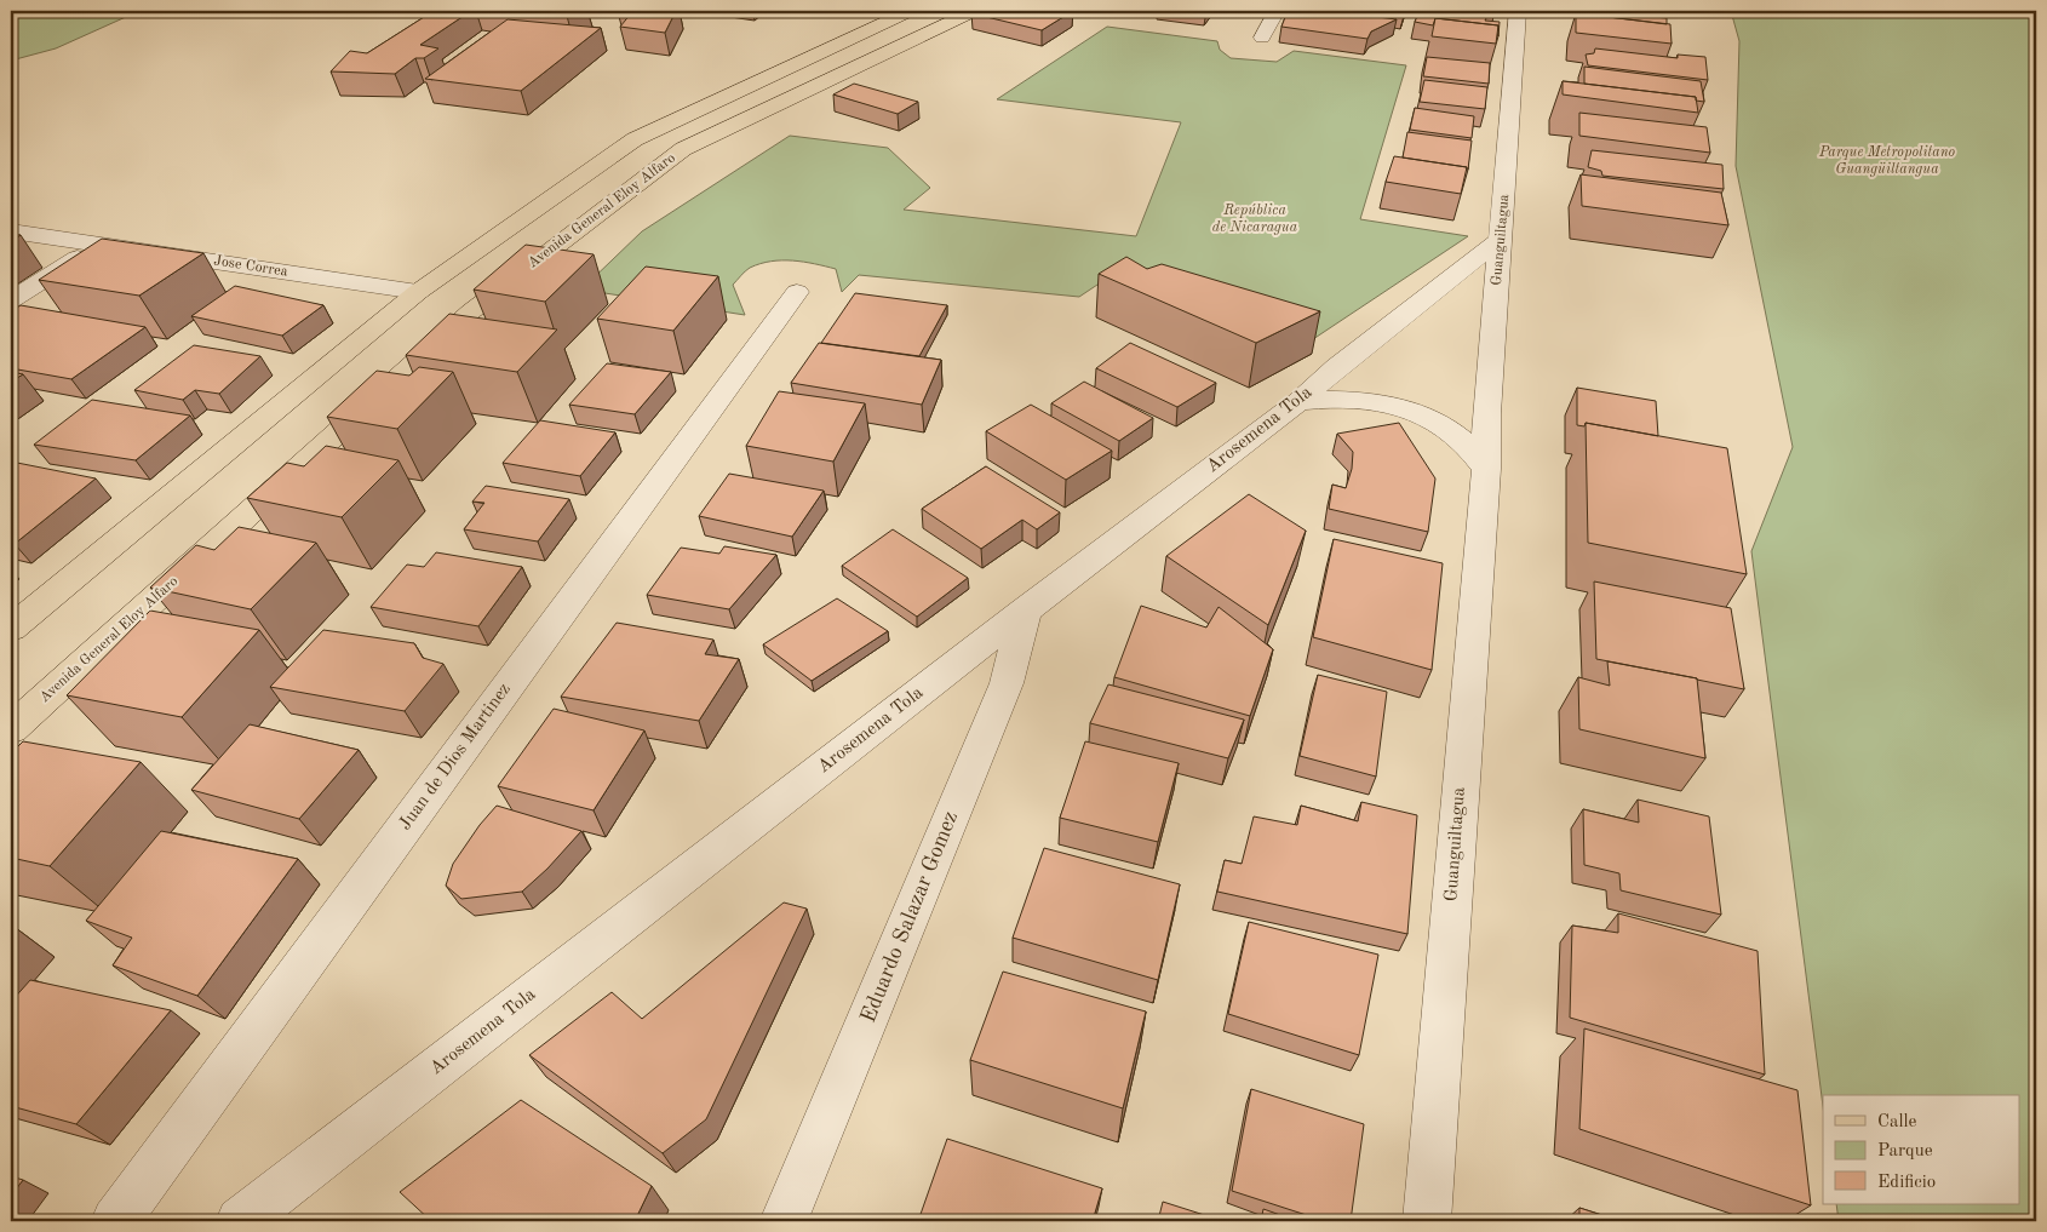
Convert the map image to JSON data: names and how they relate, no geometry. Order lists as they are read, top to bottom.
{
  "streets": {
    "main road": ["Avenida General Eloy Alfaro"],
    "street": [
      "Guanguiltagua",
      "Jose Correa",
      "Arosemena Tola",
      "Juan de Dios Martinez",
      "Eduardo Salazar Gomez"
    ]
  },
  "crossings": [
    ["Avenida General Eloy Alfaro", "Jose Correa"],
    ["Guanguiltagua", "Arosemena Tola"],
    ["Arosemena Tola", "Eduardo Salazar Gomez"]
  ],
  "parks": ["Parque Metropolitano Guangüiltangua", "República de Nicaragua"],
  "legend": ["Calle", "Parque", "Edificio"]
}
